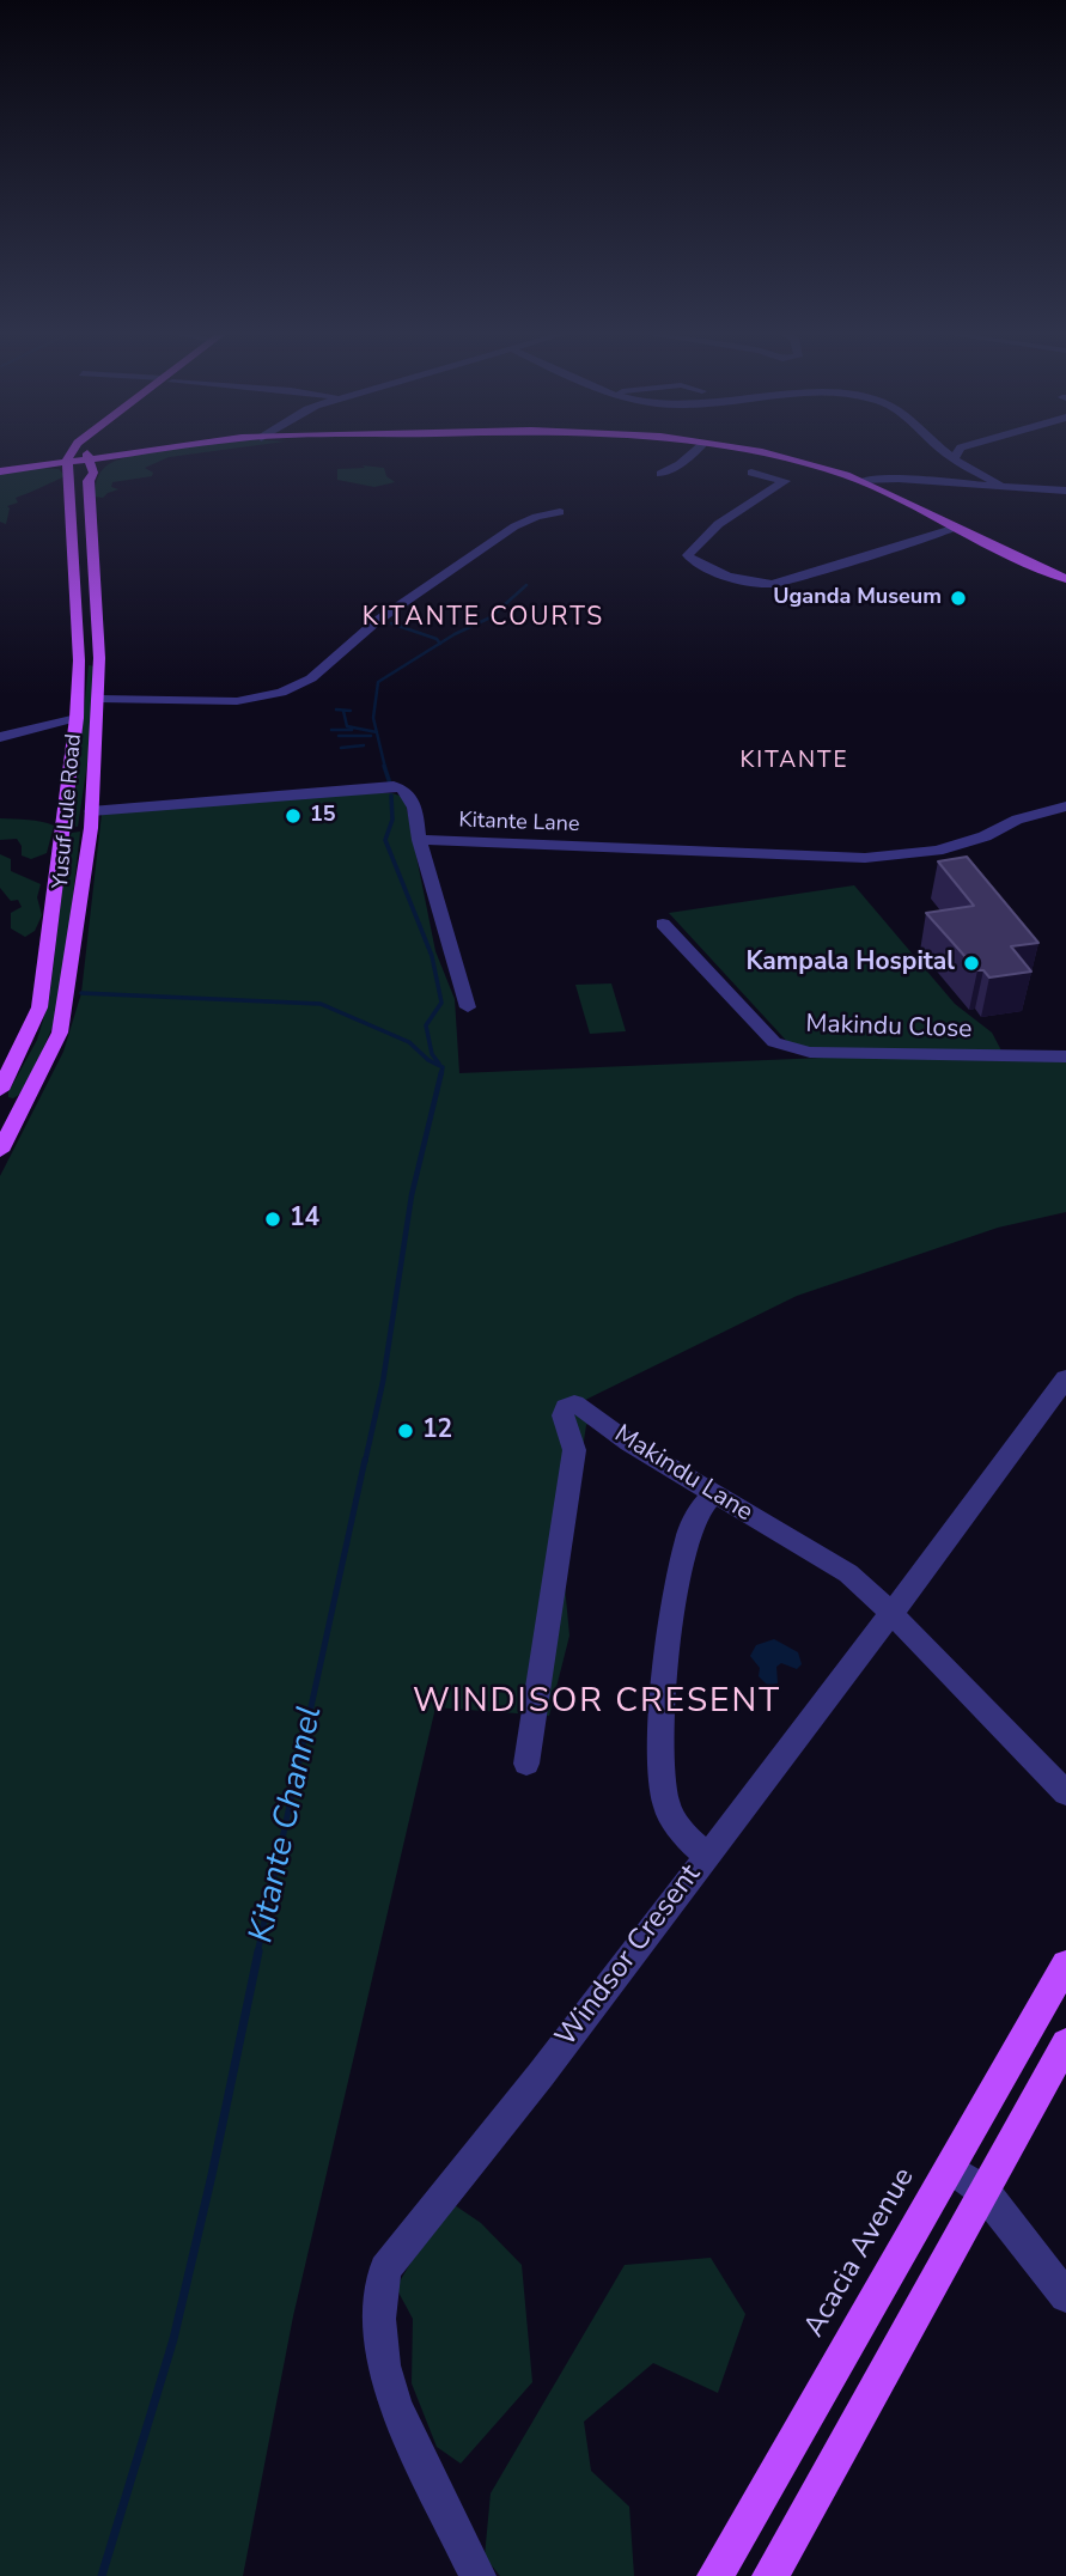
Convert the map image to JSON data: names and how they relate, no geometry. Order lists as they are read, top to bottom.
{
  "streets": {
    "main road": ["Yusuf Lule Road", "Acacia Avenue"],
    "street": [
      "Kitante Lane",
      "Makindu Close",
      "Makindu Lane",
      "Windsor Cresent"
    ]
  },
  "crossings": [
    ["Makindu Lane", "Windsor Cresent"]
  ],
  "districts": ["KITANTE COURTS", "KITANTE", "WINDISOR CRESENT"],
  "water": ["Kitante Channel"],
  "places": [
    "Uganda Museum",
    "15",
    "Kampala Hospital",
    "14",
    "12"
  ]
}
